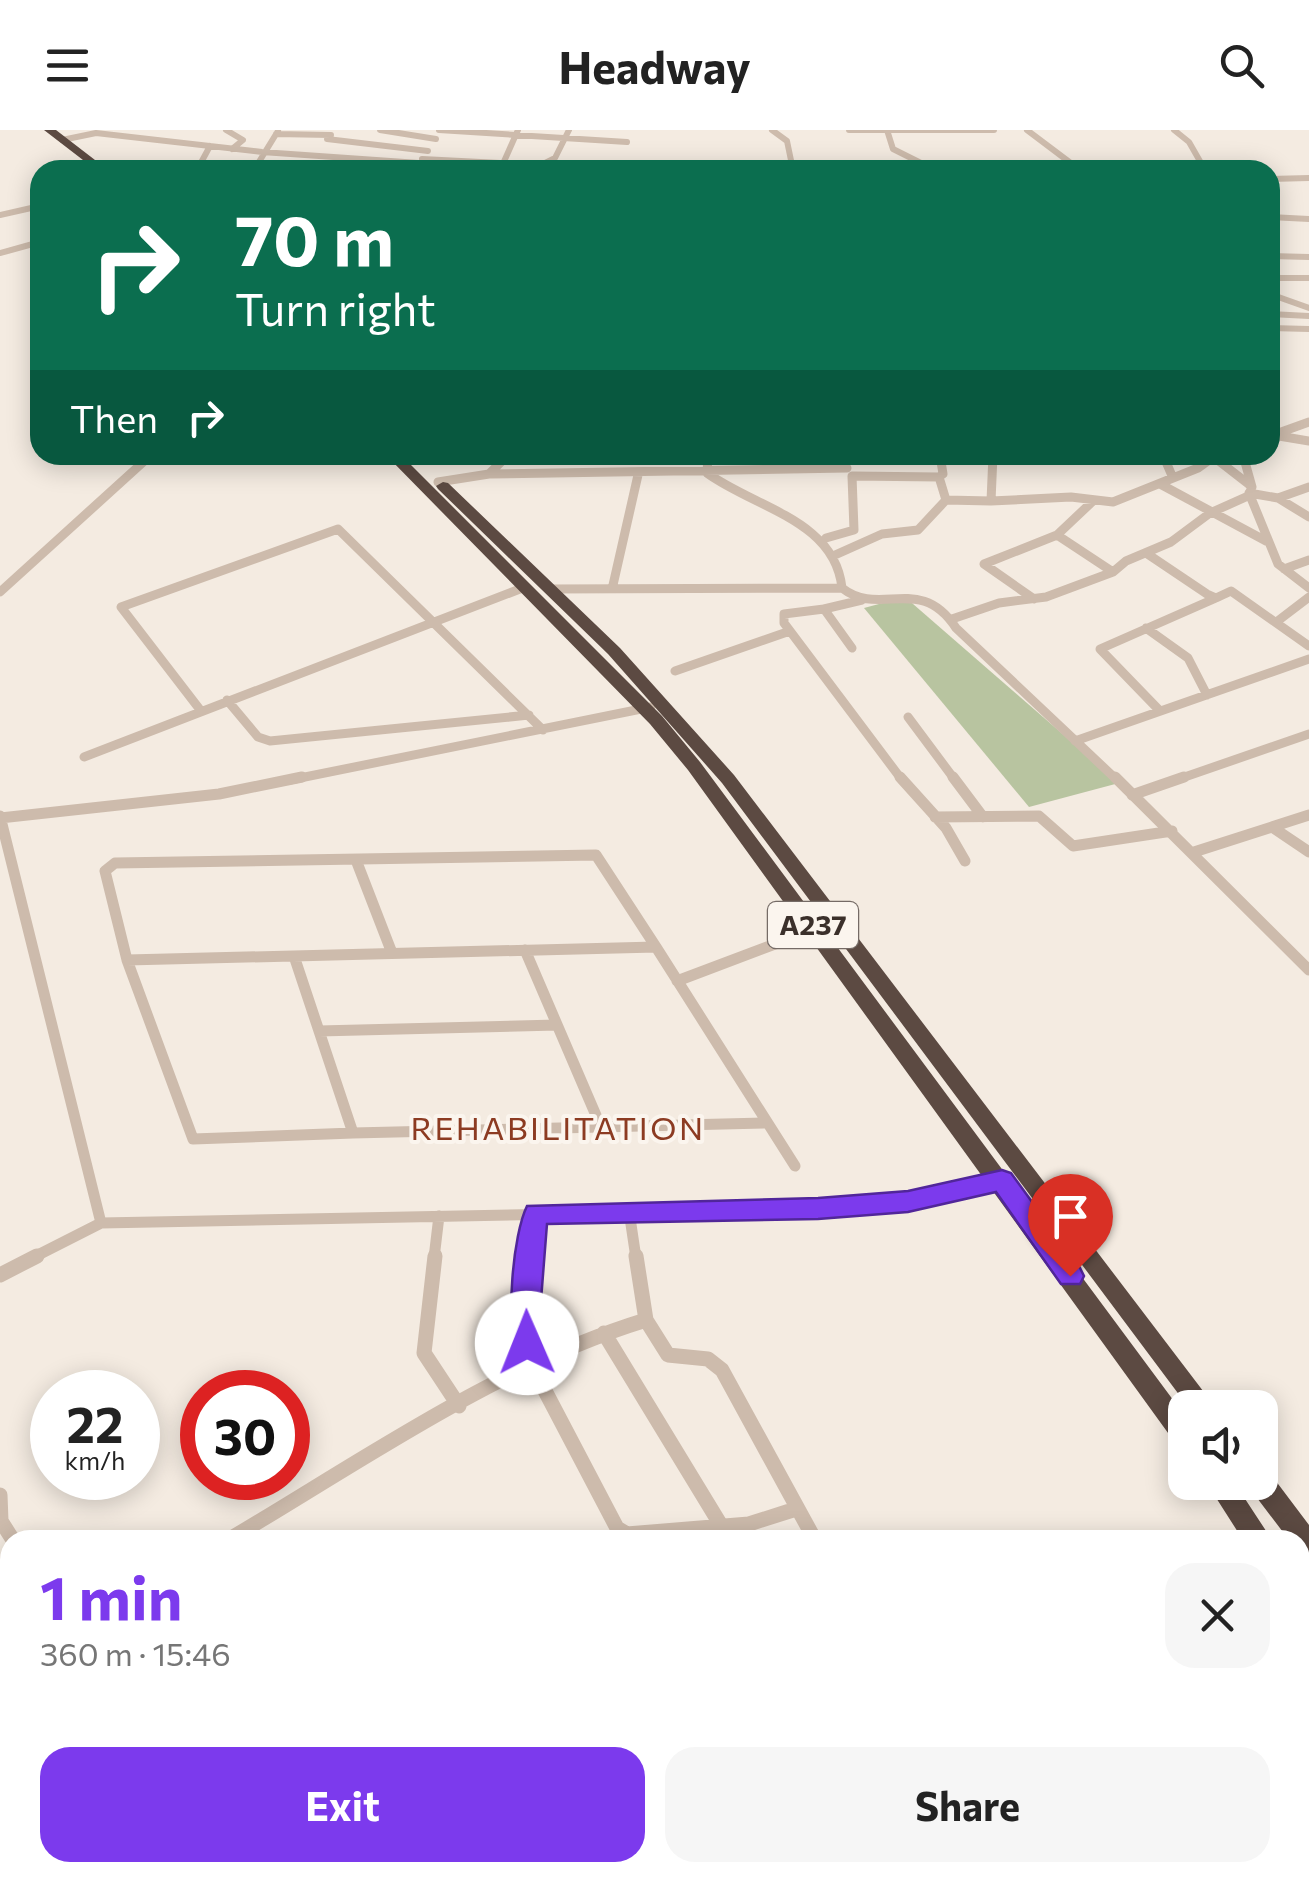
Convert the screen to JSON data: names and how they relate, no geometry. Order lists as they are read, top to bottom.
{
  "streets": {
    "highway": ["A237"]
  },
  "districts": ["REHABILITATION"],
  "page": {
    "header": "Headway",
    "turn": ["70 m", "Turn right"],
    "then": "Then",
    "speed": "22 km/h",
    "limit": "30",
    "heading": ["1 min", "360 m · 15:46"],
    "buttons": ["Exit", "Share"]
  }
}
